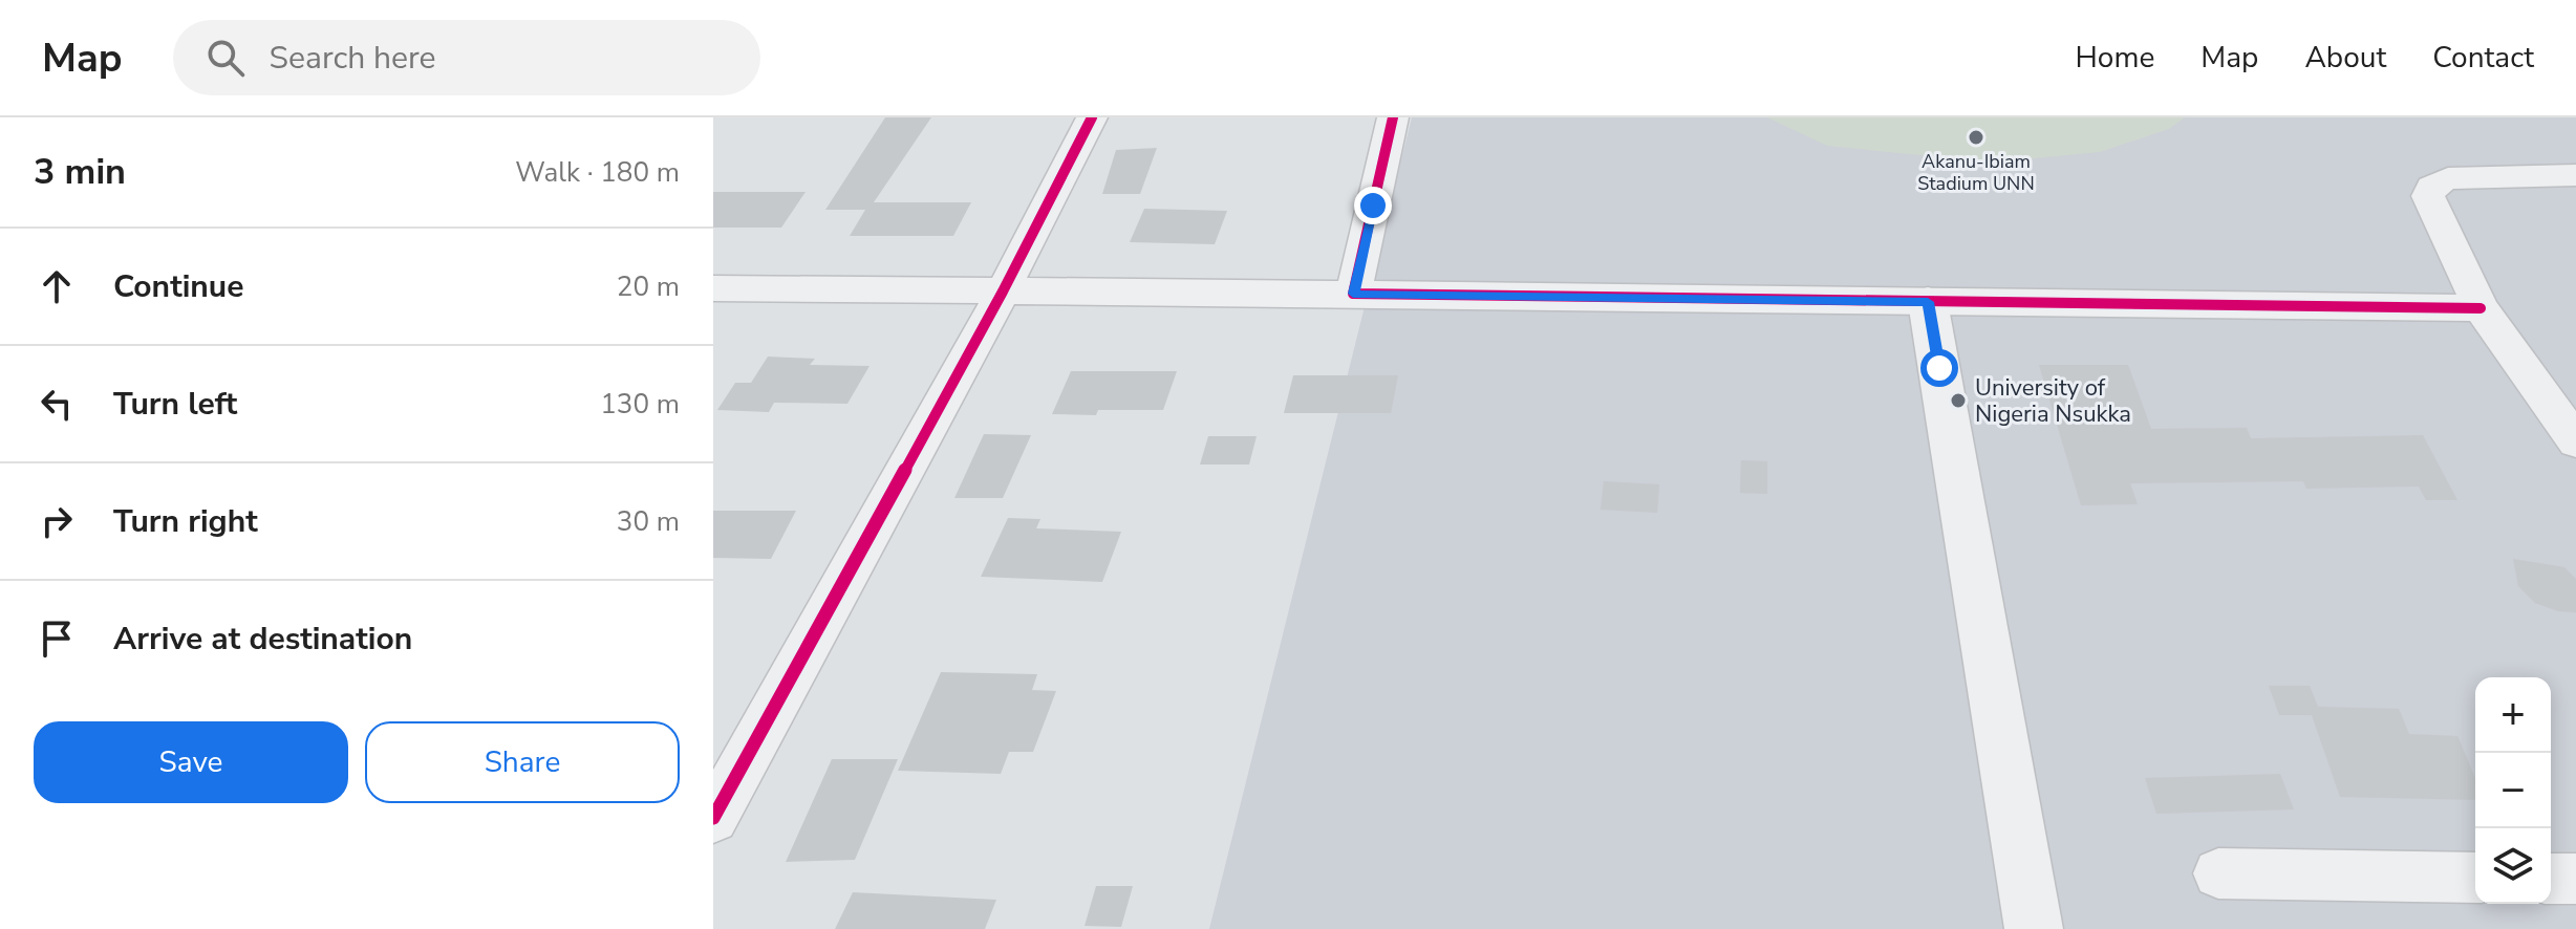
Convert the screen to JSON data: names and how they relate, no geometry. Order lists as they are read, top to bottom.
{
  "places": ["Akanu-Ibiam Stadium UNN", "University of Nigeria Nsukka"],
  "page": {
    "header": "Map",
    "search": "Search here",
    "nav": [
      "Home",
      "Map",
      "About",
      "Contact"
    ],
    "heading": ["3 min", "Walk · 180 m"],
    "list": [
      ["Continue", "20 m"],
      ["Turn left", "130 m"],
      ["Turn right", "30 m"],
      "Arrive at destination"
    ],
    "map_buttons": ["+", "−"],
    "buttons": ["Save", "Share"]
  }
}
